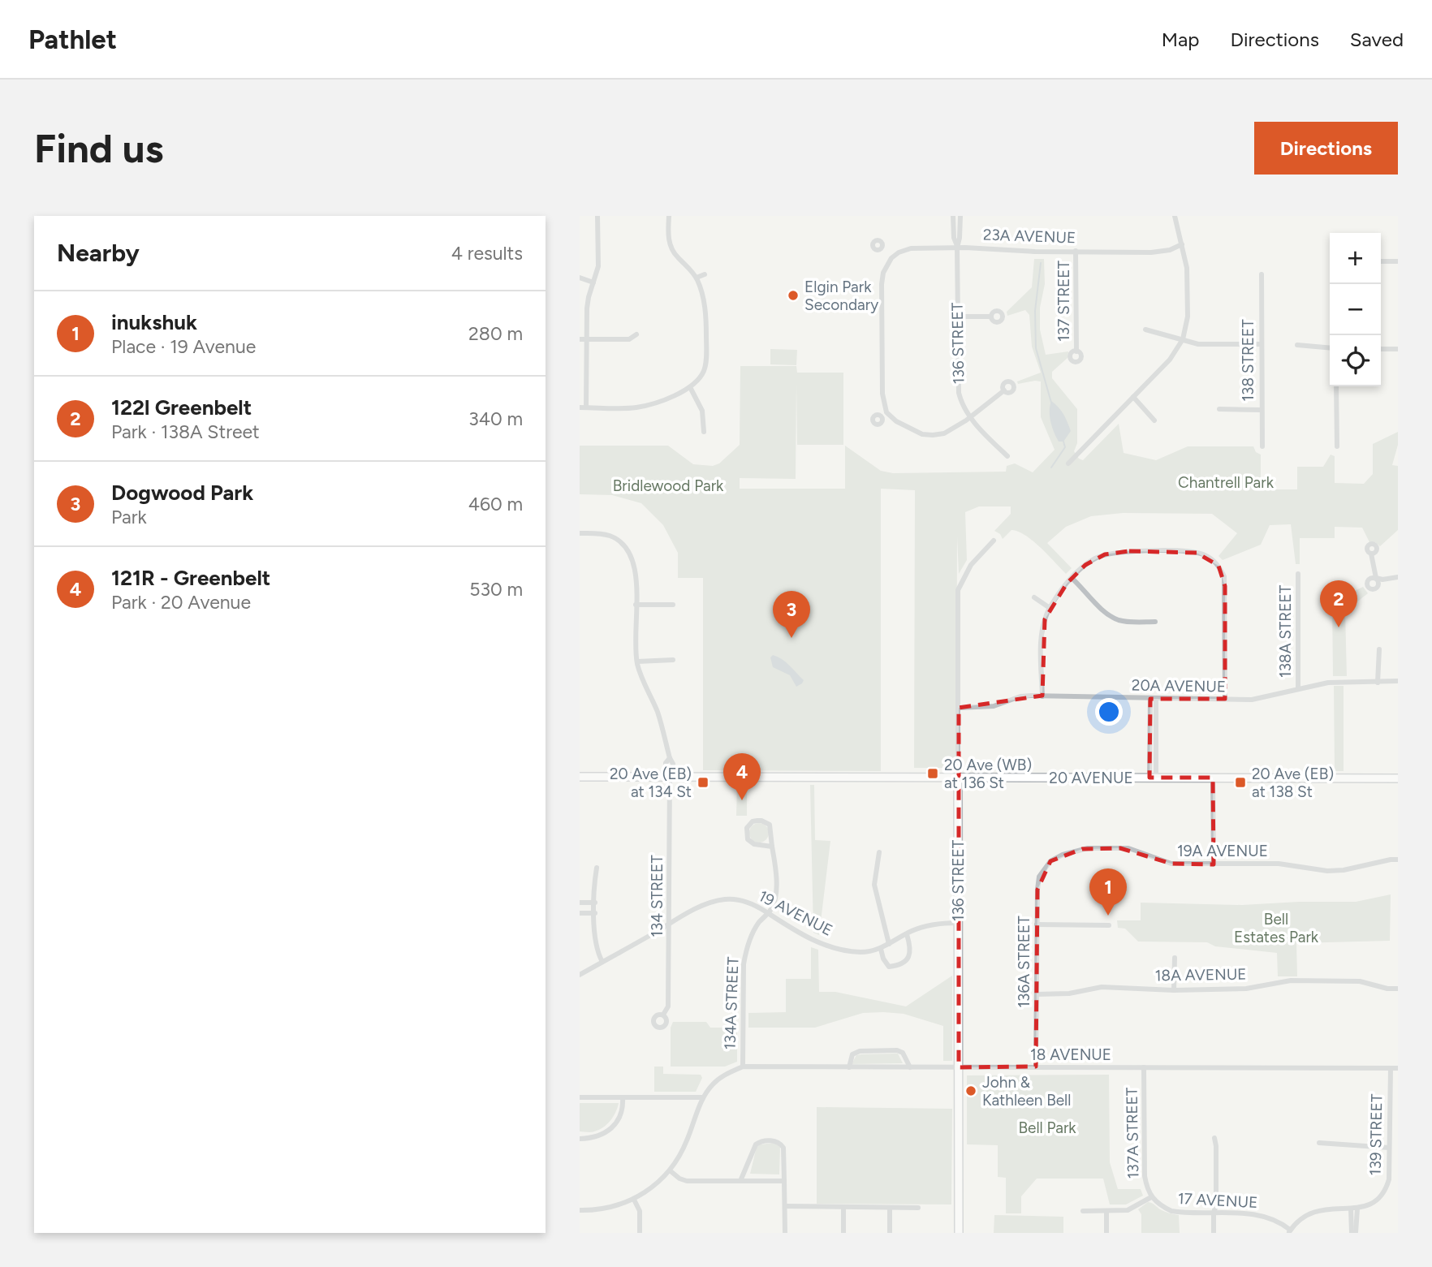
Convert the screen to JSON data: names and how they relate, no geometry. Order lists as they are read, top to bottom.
{
  "streets": {
    "street": [
      "23A AVENUE",
      "137 STREET",
      "136 STREET",
      "138 STREET",
      "138A STREET",
      "20A AVENUE",
      "20 AVENUE",
      "19A AVENUE",
      "134 STREET",
      "19 AVENUE",
      "136A STREET",
      "18A AVENUE",
      "134A STREET",
      "18 AVENUE",
      "137A STREET",
      "139 STREET",
      "17 AVENUE"
    ]
  },
  "crossings": [
    ["23A AVENUE", "137 STREET"],
    ["23A AVENUE", "136 STREET"],
    ["136 STREET", "20A AVENUE"],
    ["136 STREET", "20 AVENUE"],
    ["136 STREET", "19 AVENUE"],
    ["136 STREET", "18 AVENUE"],
    ["138A STREET", "20A AVENUE"],
    ["20 AVENUE", "134 STREET"],
    ["19A AVENUE", "136A STREET"],
    ["134 STREET", "19 AVENUE"],
    ["19 AVENUE", "134A STREET"],
    ["136A STREET", "18A AVENUE"],
    ["136A STREET", "18 AVENUE"],
    ["134A STREET", "18 AVENUE"],
    ["18 AVENUE", "137A STREET"],
    ["18 AVENUE", "139 STREET"],
    ["137A STREET", "17 AVENUE"],
    ["139 STREET", "17 AVENUE"]
  ],
  "parks": [
    "Chantrell Park",
    "Bridlewood Park",
    "Bell Estates Park",
    "Bell Park"
  ],
  "places": {
    "other": ["Elgin Park Secondary", "John & Kathleen Bell"],
    "transit": ["20 Ave (WB) at 136 St", "20 Ave (EB) at 134 St", "20 Ave (EB) at 138 St"]
  },
  "page": {
    "header": "Pathlet",
    "nav": ["Map", "Directions", "Saved"],
    "buttons": "Directions",
    "title": "Find us",
    "heading": ["Nearby", "4 results"],
    "map_buttons": ["+", "−"],
    "list": [
      {
        "mark": "1",
        "name": "inukshuk",
        "note": "Place · 19 Avenue",
        "value": "280 m"
      },
      {
        "mark": "2",
        "name": "122l Greenbelt",
        "note": "Park · 138A Street",
        "value": "340 m"
      },
      {
        "mark": "3",
        "name": "Dogwood Park",
        "note": "Park",
        "value": "460 m"
      },
      {
        "mark": "4",
        "name": "121R - Greenbelt",
        "note": "Park · 20 Avenue",
        "value": "530 m"
      }
    ],
    "pins": [
      "2",
      "3",
      "4",
      "1"
    ]
  }
}
